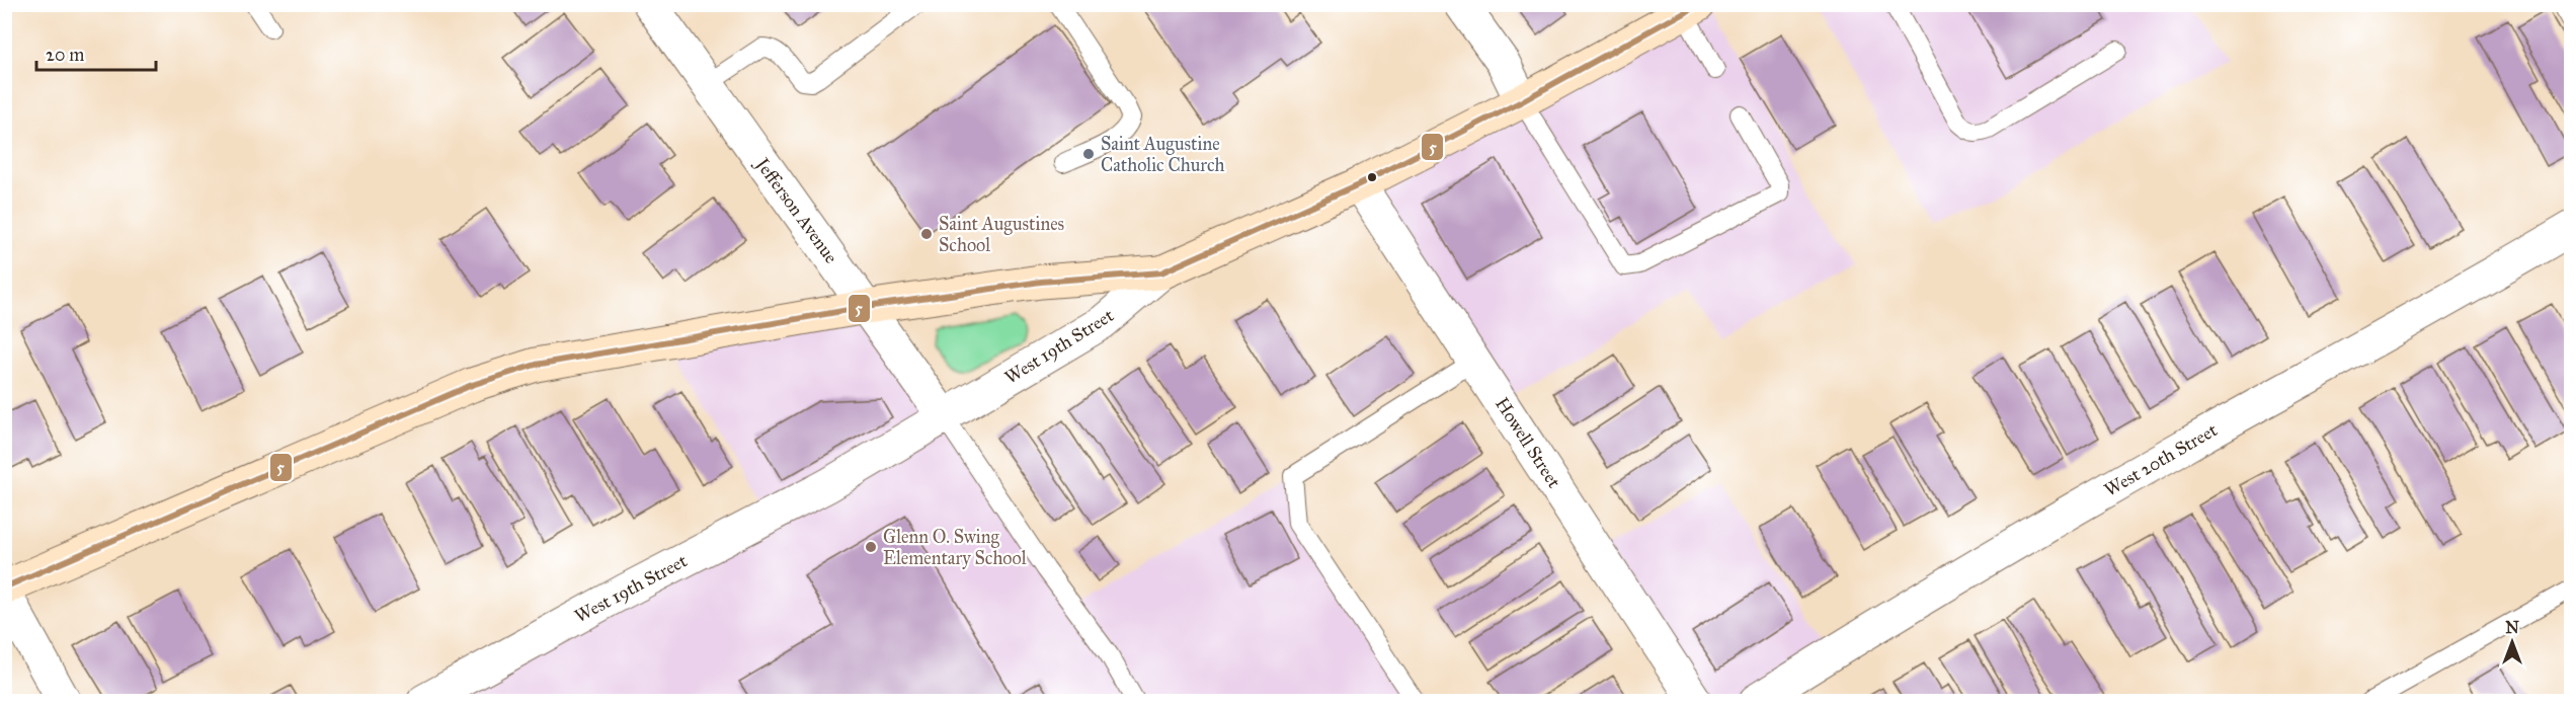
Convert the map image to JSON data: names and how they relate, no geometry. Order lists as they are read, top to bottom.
{
  "streets": {
    "street": [
      "Jefferson Avenue",
      "West 19th Street",
      "Howell Street",
      "West 20th Street"
    ]
  },
  "crossings": [
    ["Jefferson Avenue", "West 19th Street"],
    ["West 19th Street", "Howell Street"]
  ],
  "places": ["Saint Augustine Catholic Church", "Saint Augustines School", "Glenn O. Swing Elementary School"],
  "lines": ["transit line 5"],
  "scale_bar": "20 m",
  "north": "top"
}
